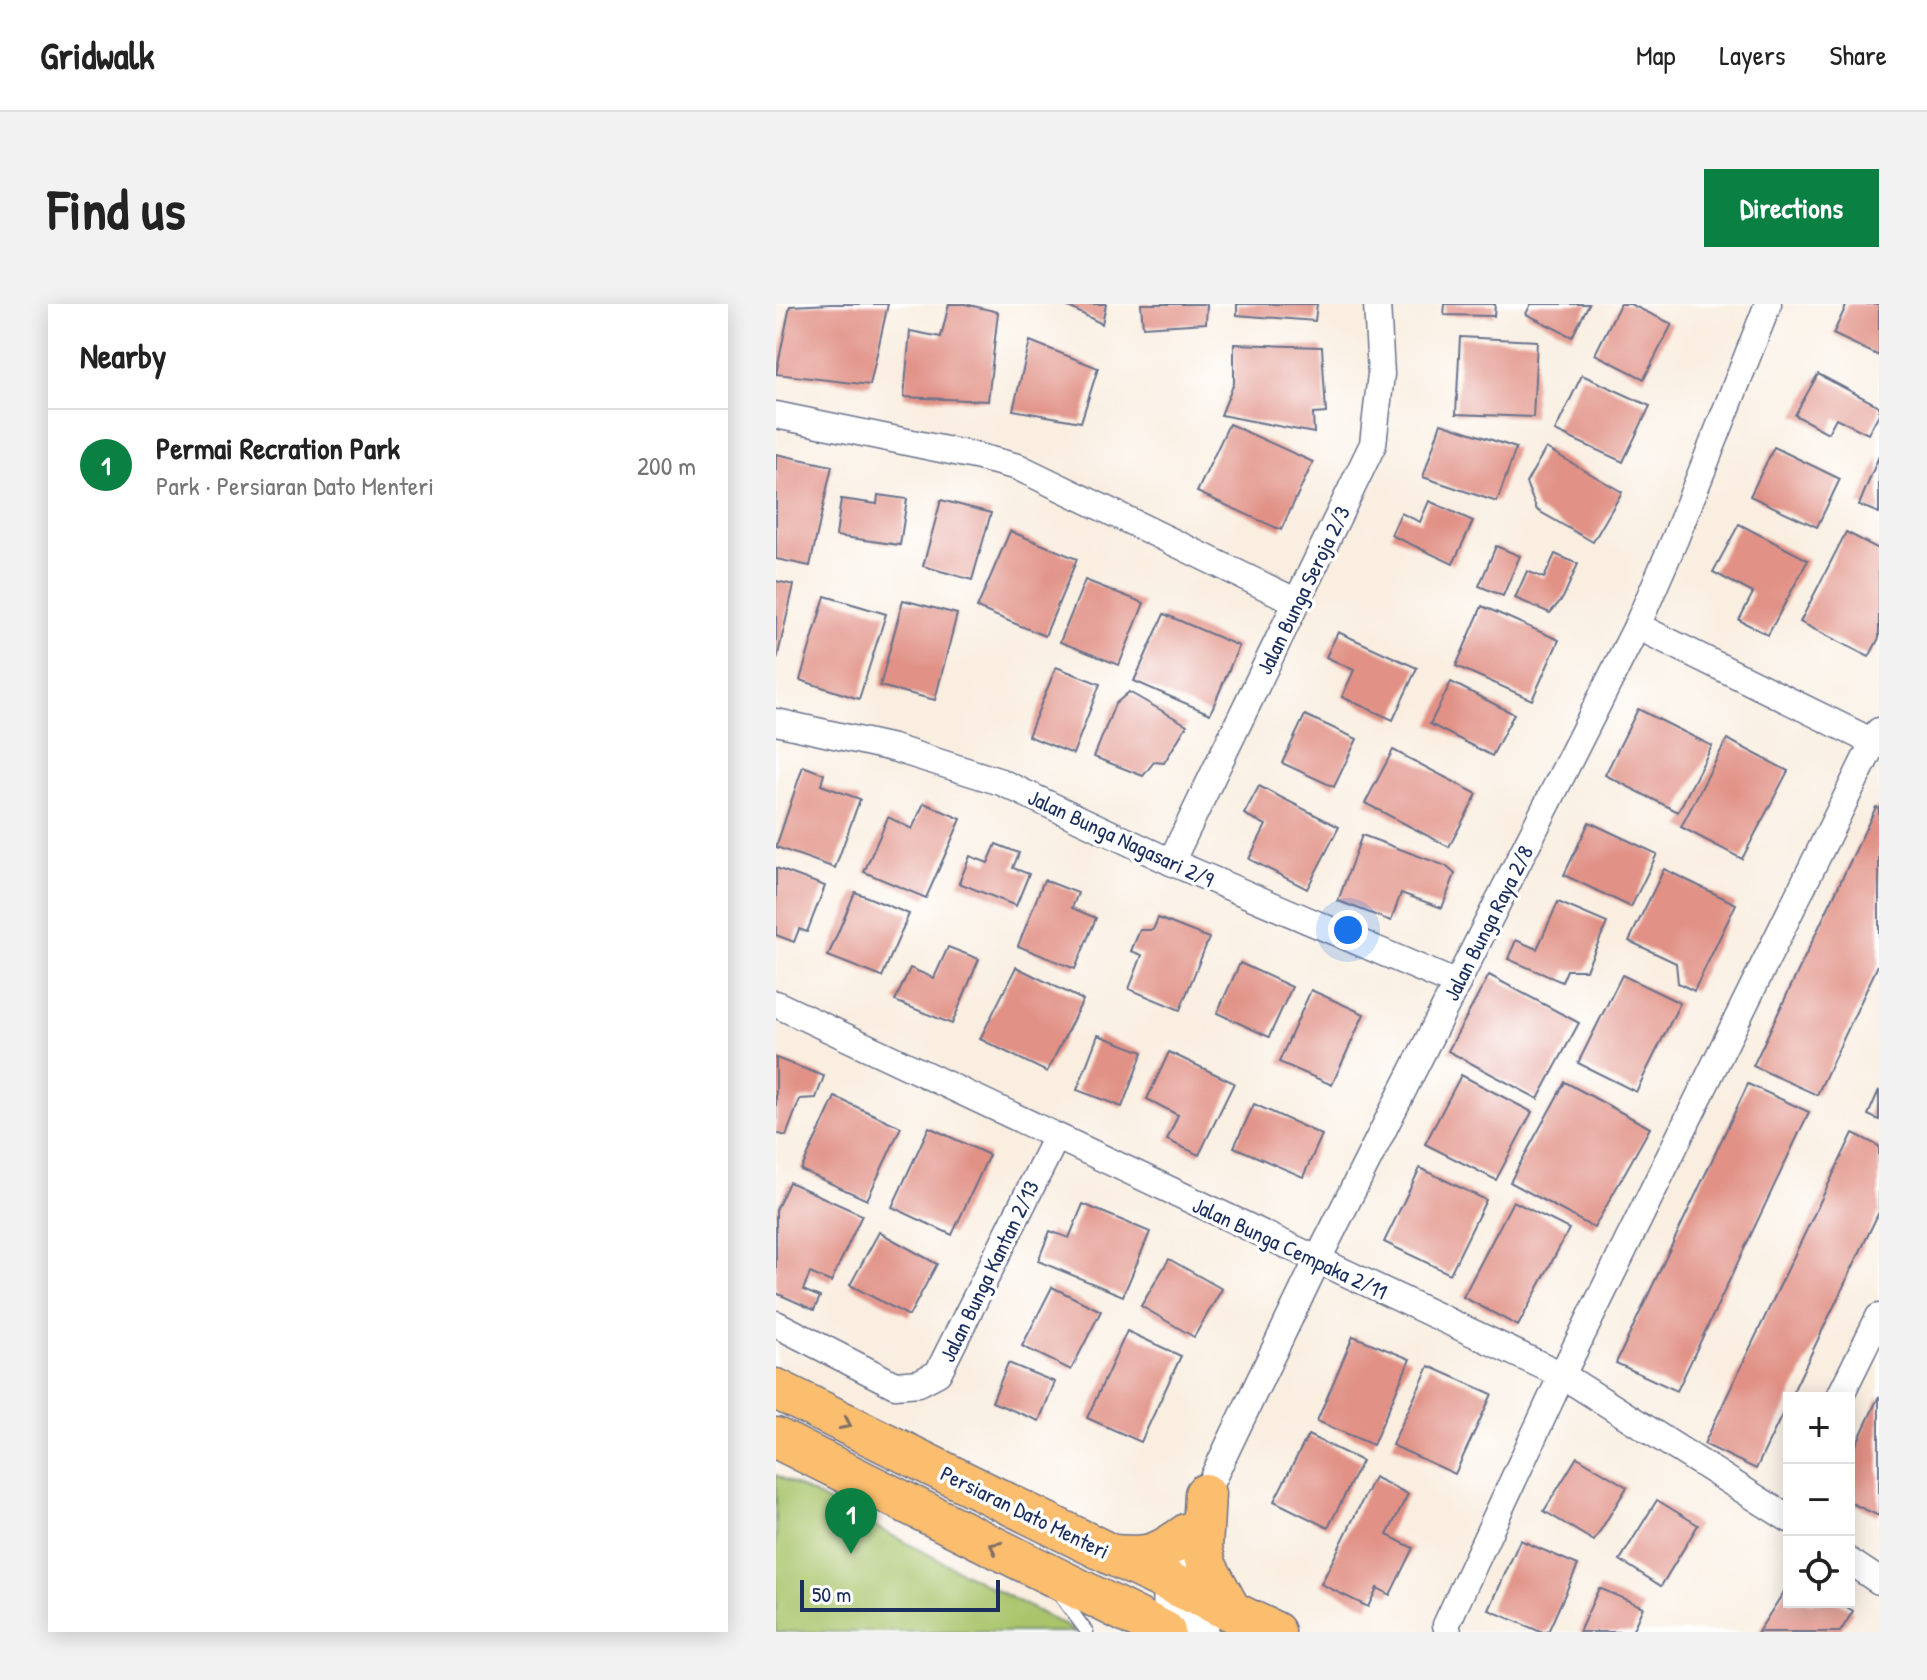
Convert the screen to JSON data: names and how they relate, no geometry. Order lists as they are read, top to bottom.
{
  "streets": {
    "main road": ["Persiaran Dato Menteri"],
    "street": [
      "Jalan Bunga Seroja 2/3",
      "Jalan Bunga Nagasari 2/9",
      "Jalan Bunga Raya 2/8",
      "Jalan Bunga Cempaka 2/11",
      "Jalan Bunga Kantan 2/13"
    ]
  },
  "crossings": [
    ["Jalan Bunga Seroja 2/3", "Jalan Bunga Nagasari 2/9"],
    ["Jalan Bunga Nagasari 2/9", "Jalan Bunga Raya 2/8"],
    ["Jalan Bunga Raya 2/8", "Jalan Bunga Cempaka 2/11"],
    ["Jalan Bunga Raya 2/8", "Persiaran Dato Menteri"],
    ["Jalan Bunga Cempaka 2/11", "Jalan Bunga Kantan 2/13"]
  ],
  "scale_bar": "50 m",
  "page": {
    "header": "Gridwalk",
    "nav": ["Map", "Layers", "Share"],
    "buttons": "Directions",
    "title": "Find us",
    "heading": "Nearby",
    "list": [
      {
        "mark": "1",
        "name": "Permai Recration Park",
        "note": "Park · Persiaran Dato Menteri",
        "value": "200 m"
      }
    ],
    "map_buttons": ["+", "−"],
    "pins": "1",
    "scale": "50 m"
  }
}
